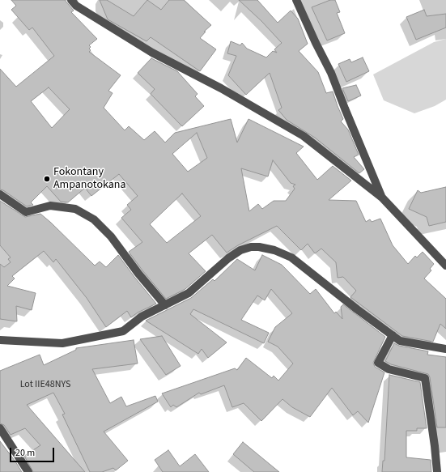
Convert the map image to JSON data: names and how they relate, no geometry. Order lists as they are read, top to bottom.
{
  "places": ["Fokontany Ampanotokana"],
  "house_numbers": ["Lot IIE48NYS"],
  "scale_bar": "20 m"
}
